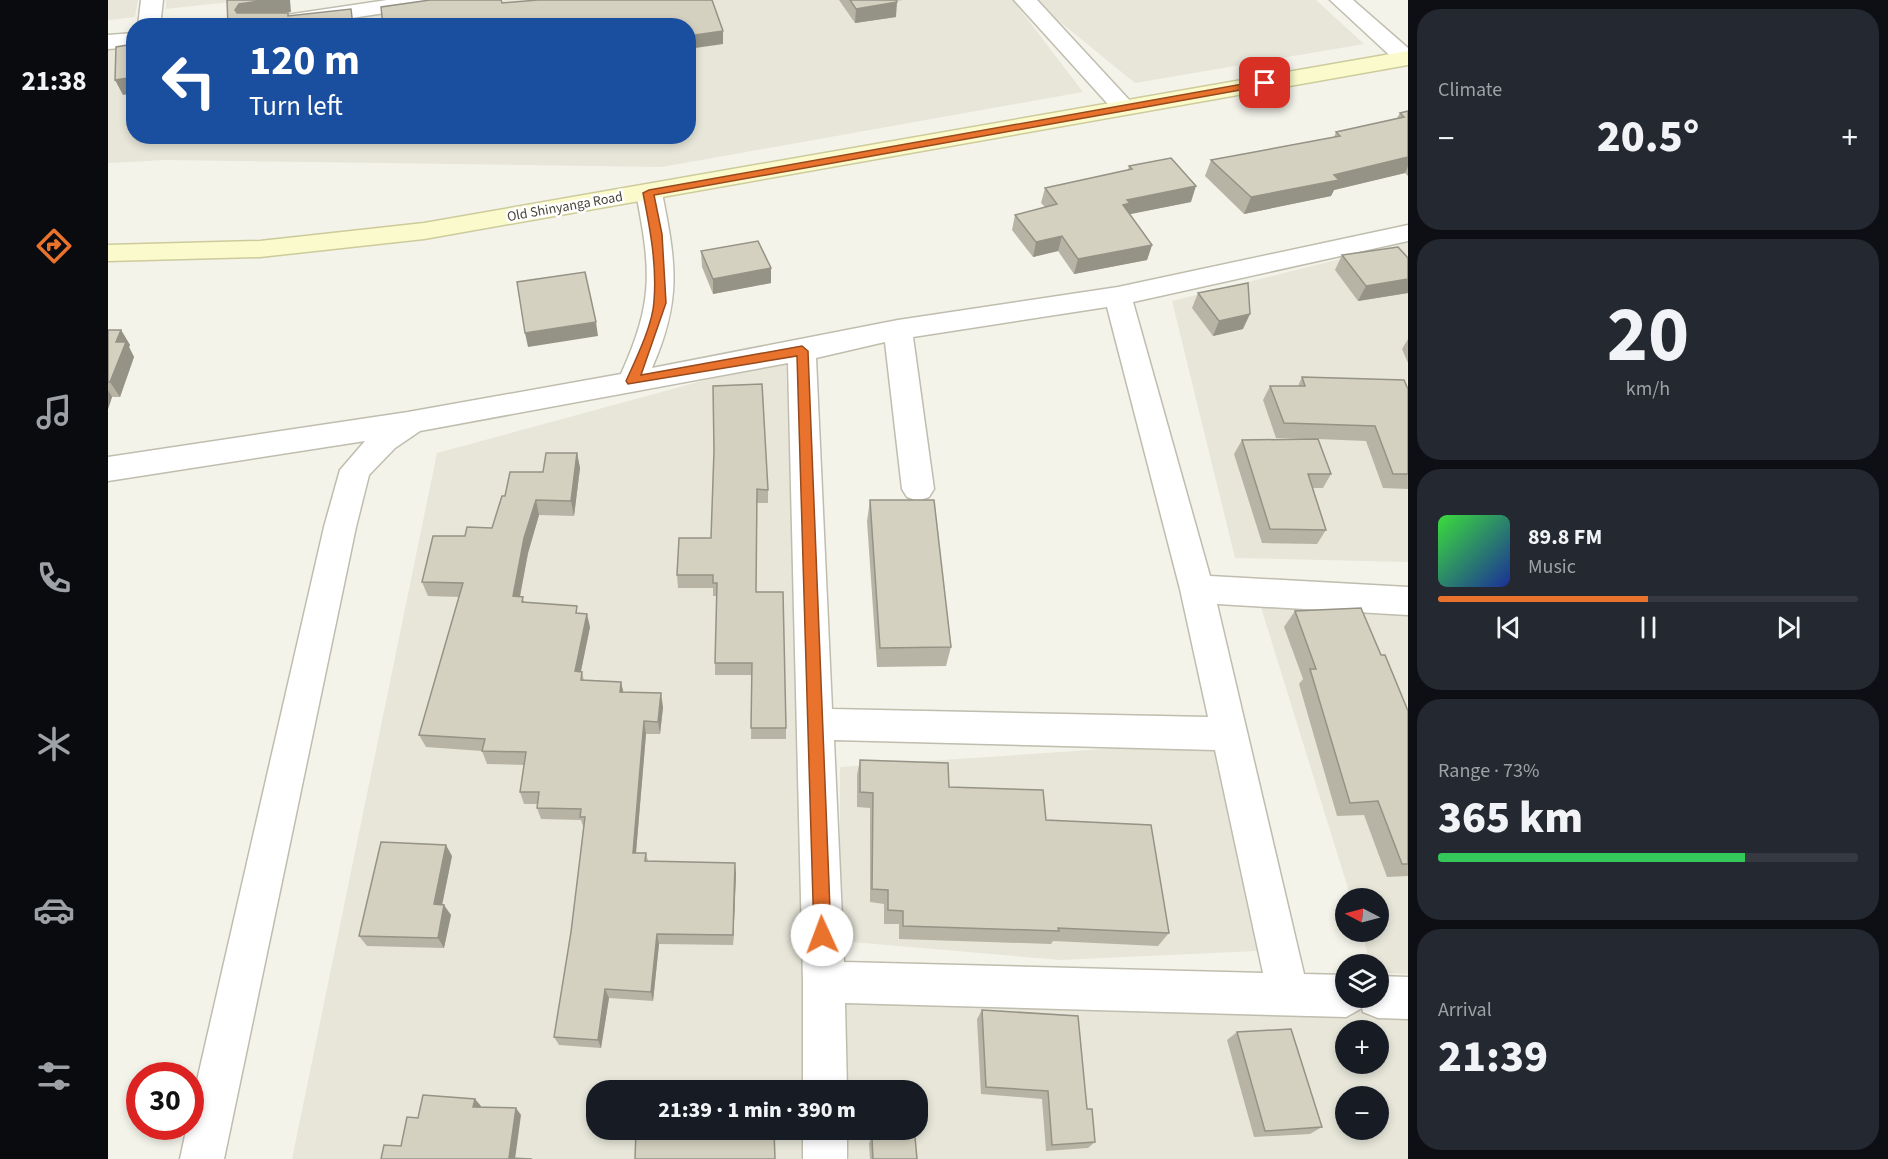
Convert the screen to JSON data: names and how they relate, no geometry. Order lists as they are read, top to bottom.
{
  "streets": {
    "main road": ["Old Shinyanga Road"]
  },
  "north": "left",
  "page": {
    "tabs": "21:38",
    "tile": [
      "Climate",
      ["20", "km/h"],
      ["Range · 73%", "365 km"],
      ["Arrival", "21:39"]
    ],
    "turn": ["120 m", "Turn left"],
    "heat": ["−", "20.5°", "+"],
    "song": ["89.8 FM", "Music"],
    "map_buttons": ["+", "−"],
    "limit": "30",
    "trip": "21:39 · 1 min · 390 m"
  }
}
